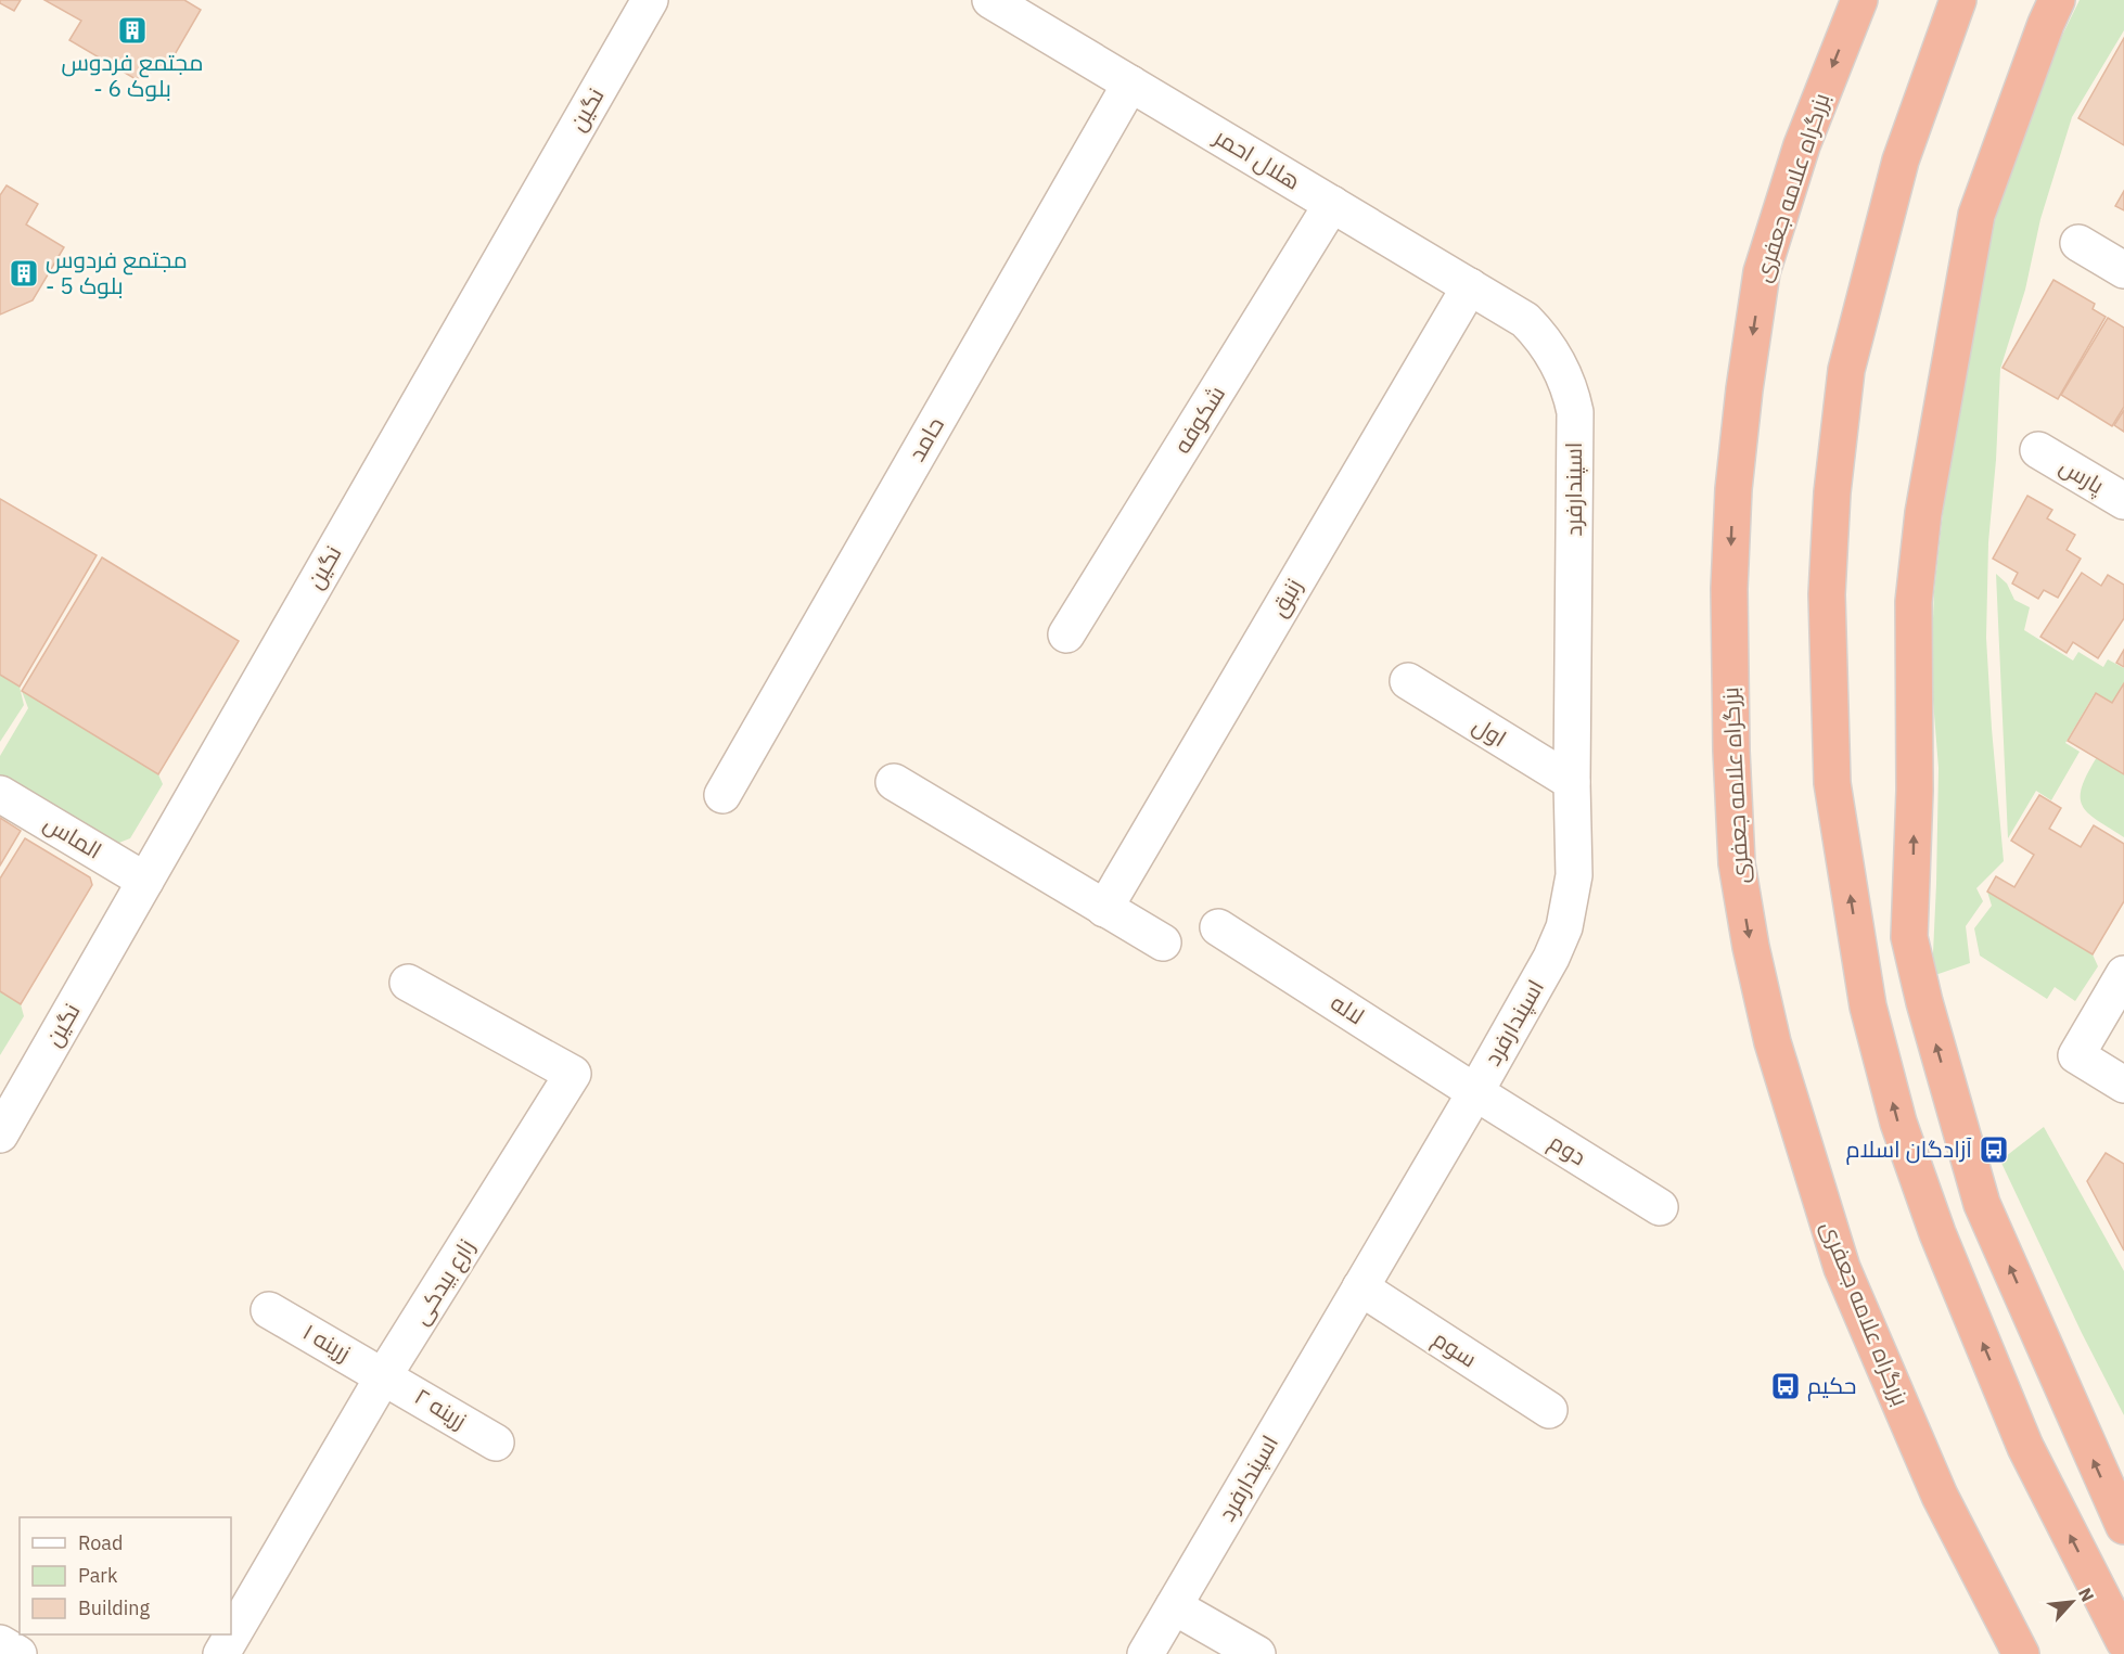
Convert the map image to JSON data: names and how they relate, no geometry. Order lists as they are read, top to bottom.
{
  "streets": {
    "highway": ["بزرگراه علامه جعفری"],
    "street": [
      "نگین",
      "هلال احمر",
      "شکوفه",
      "حامد",
      "پارس",
      "اسپندارفرد",
      "زنبق",
      "اول",
      "الماس",
      "لاله",
      "دوم",
      "زارع بیدکی",
      "زرینه ۱",
      "سوم",
      "زرینه ۲"
    ]
  },
  "crossings": [
    ["نگین", "الماس"],
    ["هلال احمر", "شکوفه"],
    ["هلال احمر", "حامد"],
    ["هلال احمر", "اسپندارفرد"],
    ["هلال احمر", "زنبق"],
    ["اسپندارفرد", "اول"],
    ["اسپندارفرد", "لاله"],
    ["اسپندارفرد", "دوم"],
    ["اسپندارفرد", "سوم"],
    ["لاله", "دوم"],
    ["زارع بیدکی", "زرینه ۱"],
    ["زارع بیدکی", "زرینه ۲"],
    ["زرینه ۱", "زرینه ۲"]
  ],
  "places": {
    "building": ["مجتمع فردوس - بلوک 6", "مجتمع فردوس - بلوک 5"],
    "bus stop": ["آزادگان اسلام", "حکیم"]
  },
  "legend": ["Road", "Park", "Building"],
  "north": "top right"
}
